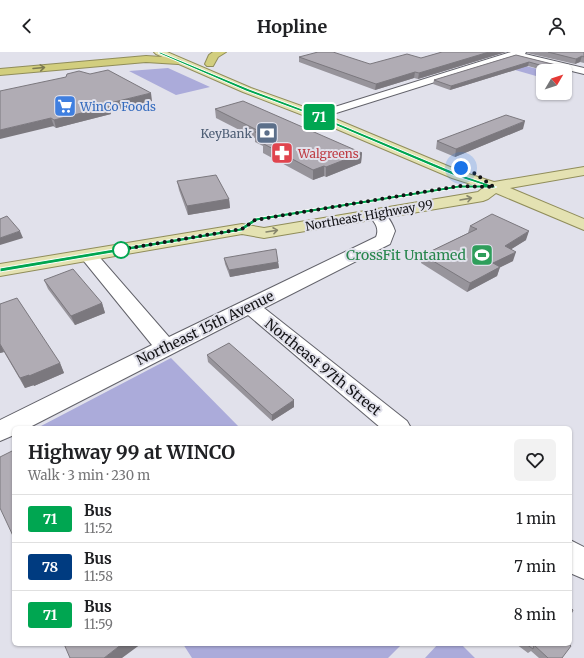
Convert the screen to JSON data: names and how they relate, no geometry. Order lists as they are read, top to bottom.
{
  "streets": {
    "main road": ["Northeast Highway 99"],
    "street": ["Northeast 15th Avenue", "Northeast 97th Street"]
  },
  "crossings": [
    ["Northeast Highway 99", "Northeast 15th Avenue"],
    ["Northeast 15th Avenue", "Northeast 97th Street"]
  ],
  "places": {
    "supermarket": ["WinCo Foods"],
    "bank": ["KeyBank"],
    "pharmacy": ["Walgreens"],
    "sports": ["CrossFit Untamed"]
  },
  "lines": ["bus line 71"],
  "north": "top right",
  "page": {
    "header": "Hopline",
    "on_map": "71",
    "heading": ["Highway 99 at WINCO", "Walk · 3 min · 230 m"],
    "list": [
      {
        "mark": "71",
        "name": "Bus",
        "note": "11:52",
        "value": "1 min"
      },
      {
        "mark": "78",
        "name": "Bus",
        "note": "11:58",
        "value": "7 min"
      },
      {
        "mark": "71",
        "name": "Bus",
        "note": "11:59",
        "value": "8 min"
      }
    ]
  }
}
